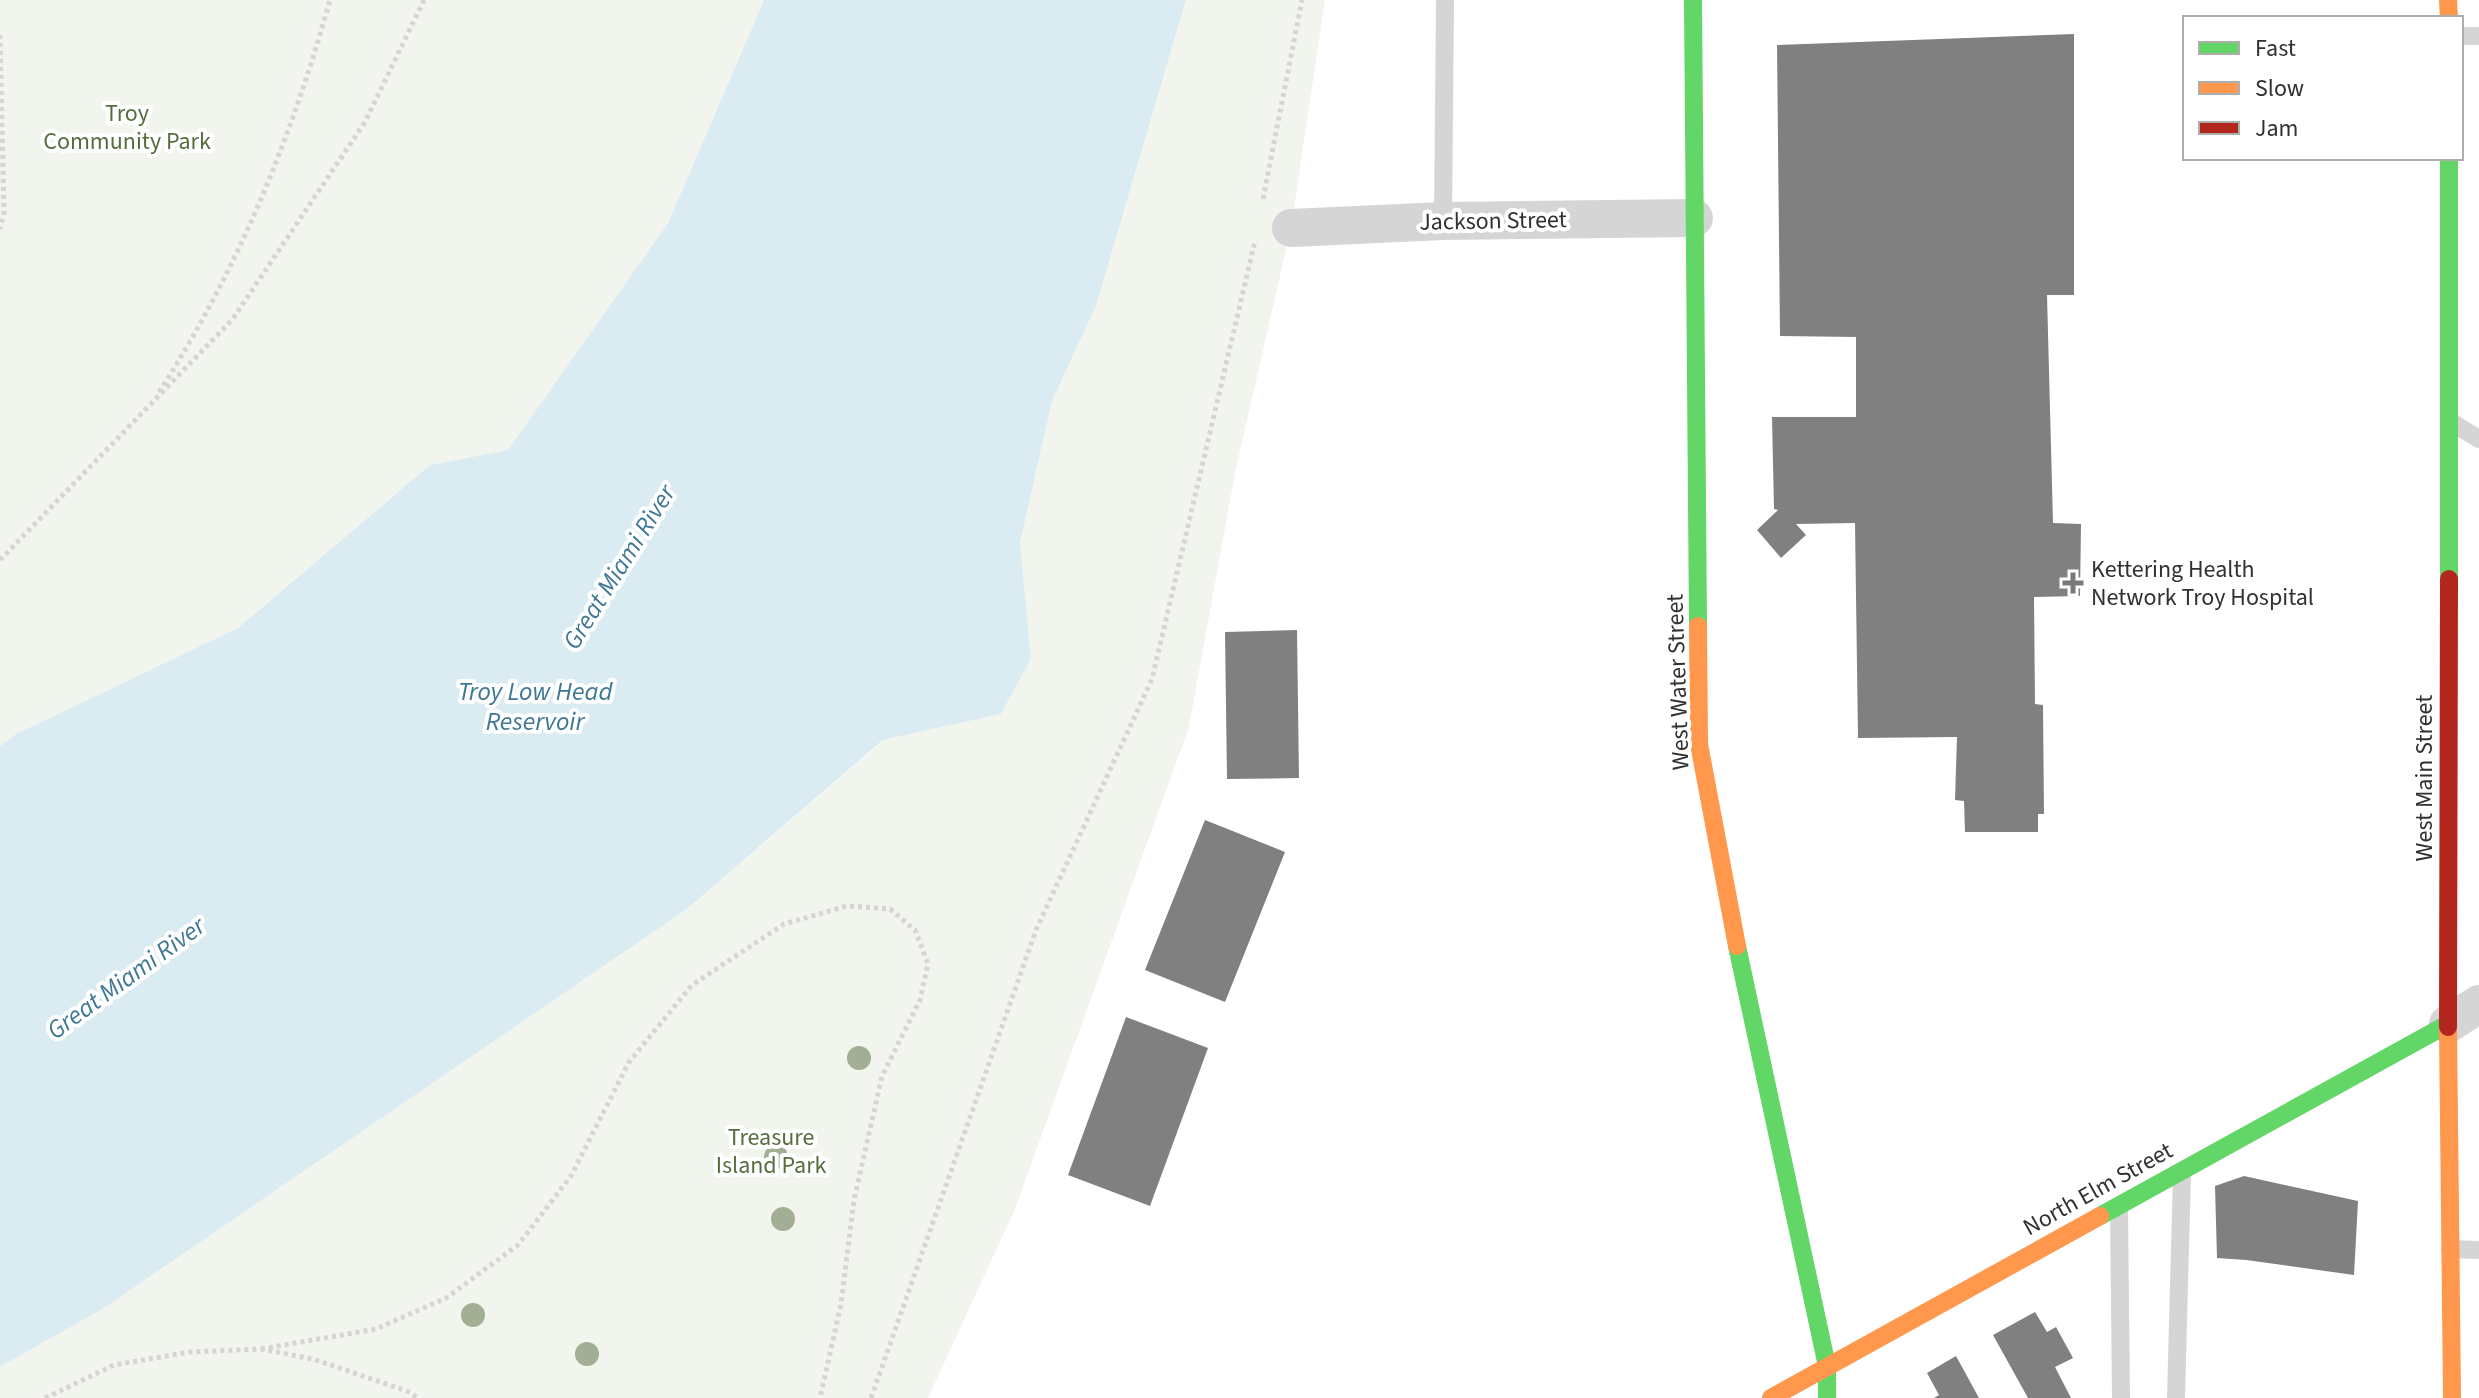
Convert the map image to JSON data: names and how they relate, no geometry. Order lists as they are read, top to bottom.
{
  "streets": {
    "main road": ["West Water Street", "West Main Street", "North Elm Street"],
    "street": ["Jackson Street"]
  },
  "crossings": [
    ["Jackson Street", "West Water Street"],
    ["West Water Street", "North Elm Street"],
    ["West Main Street", "North Elm Street"]
  ],
  "water": ["Great Miami River", "Troy Low Head Reservoir"],
  "parks": ["Troy Community Park", "Treasure Island Park"],
  "places": {
    "health": ["Kettering Health Network Troy Hospital"]
  },
  "legend": ["Fast", "Slow", "Jam"]
}
